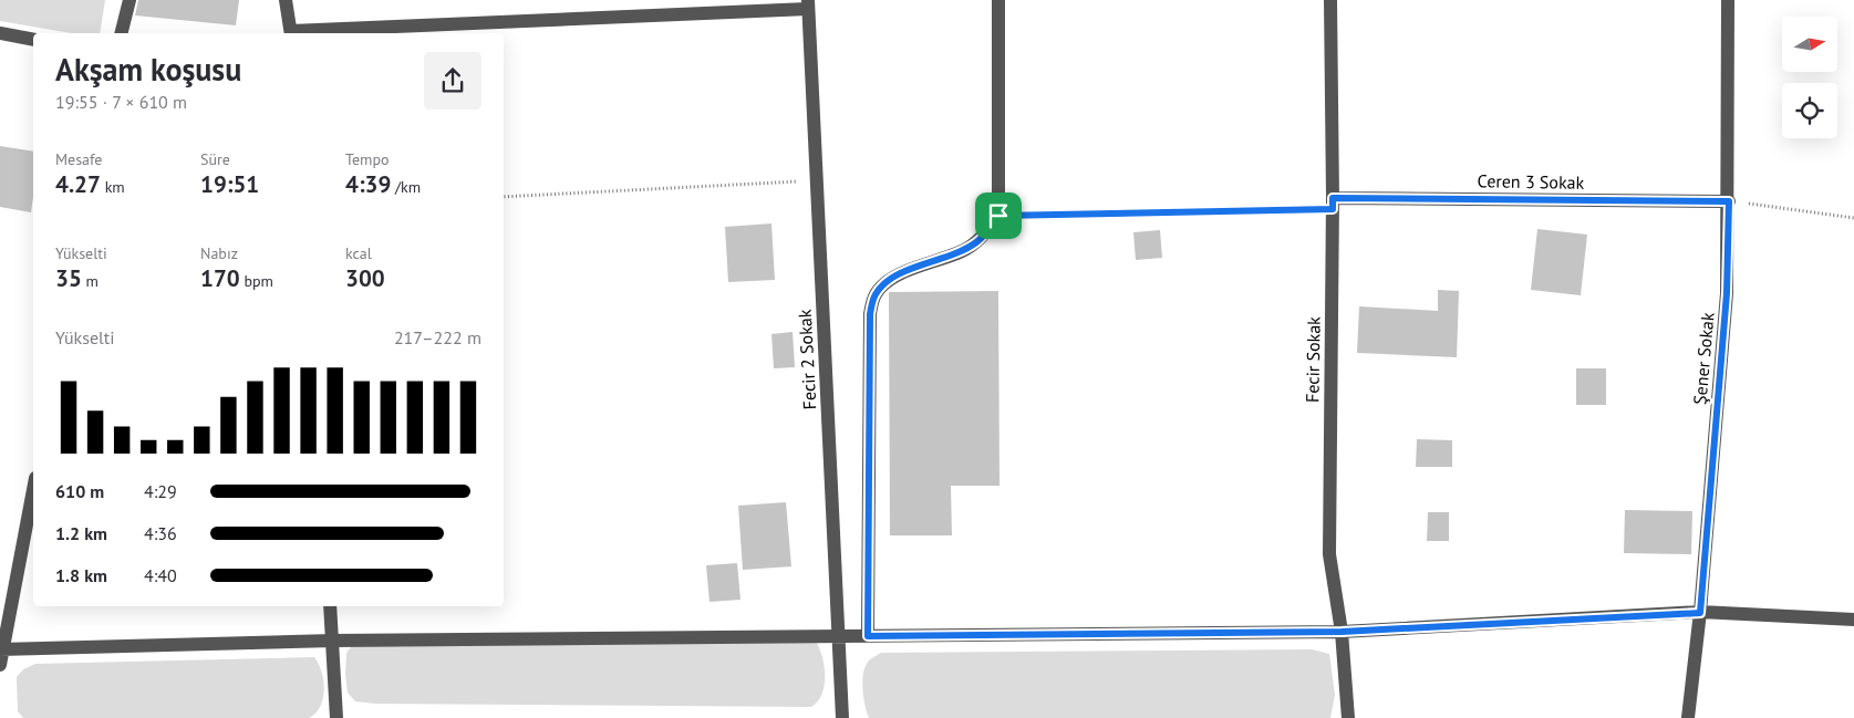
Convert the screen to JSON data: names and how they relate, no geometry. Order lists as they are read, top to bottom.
{
  "streets": {
    "street": [
      "Ceren 3 Sokak",
      "Şener Sokak",
      "Fecir 2 Sokak",
      "Fecir Sokak"
    ]
  },
  "crossings": [
    ["Ceren 3 Sokak", "Şener Sokak"],
    ["Ceren 3 Sokak", "Fecir Sokak"]
  ],
  "north": "right",
  "page": {
    "heading": ["Akşam koşusu", "19:55 · 7 × 610 m"],
    "stats": [
      ["Mesafe", "4.27 km"],
      ["Süre", "19:51"],
      ["Tempo", "4:39 /km"],
      ["Yükselti", "35 m"],
      ["Nabız", "170 bpm"],
      ["kcal", "300"]
    ],
    "chart": ["Yükselti", "217–222 m"],
    "list": [
      {
        "name": "610 m",
        "note": "4:29"
      },
      {
        "name": "1.2 km",
        "note": "4:36"
      },
      {
        "name": "1.8 km",
        "note": "4:40"
      }
    ]
  }
}
